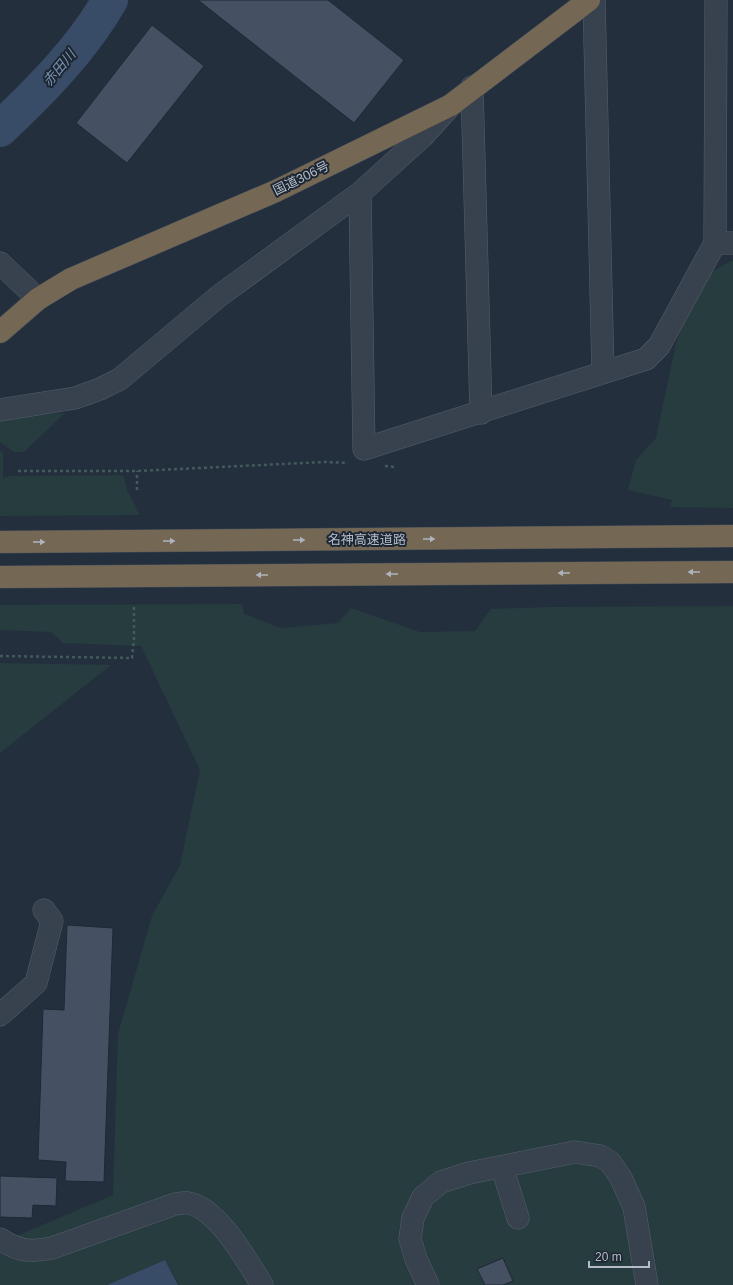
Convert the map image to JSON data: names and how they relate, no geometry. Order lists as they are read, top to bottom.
{
  "streets": {
    "highway": ["国道306号", "名神高速道路"]
  },
  "water": ["赤田川"],
  "scale_bar": "20 m"
}
